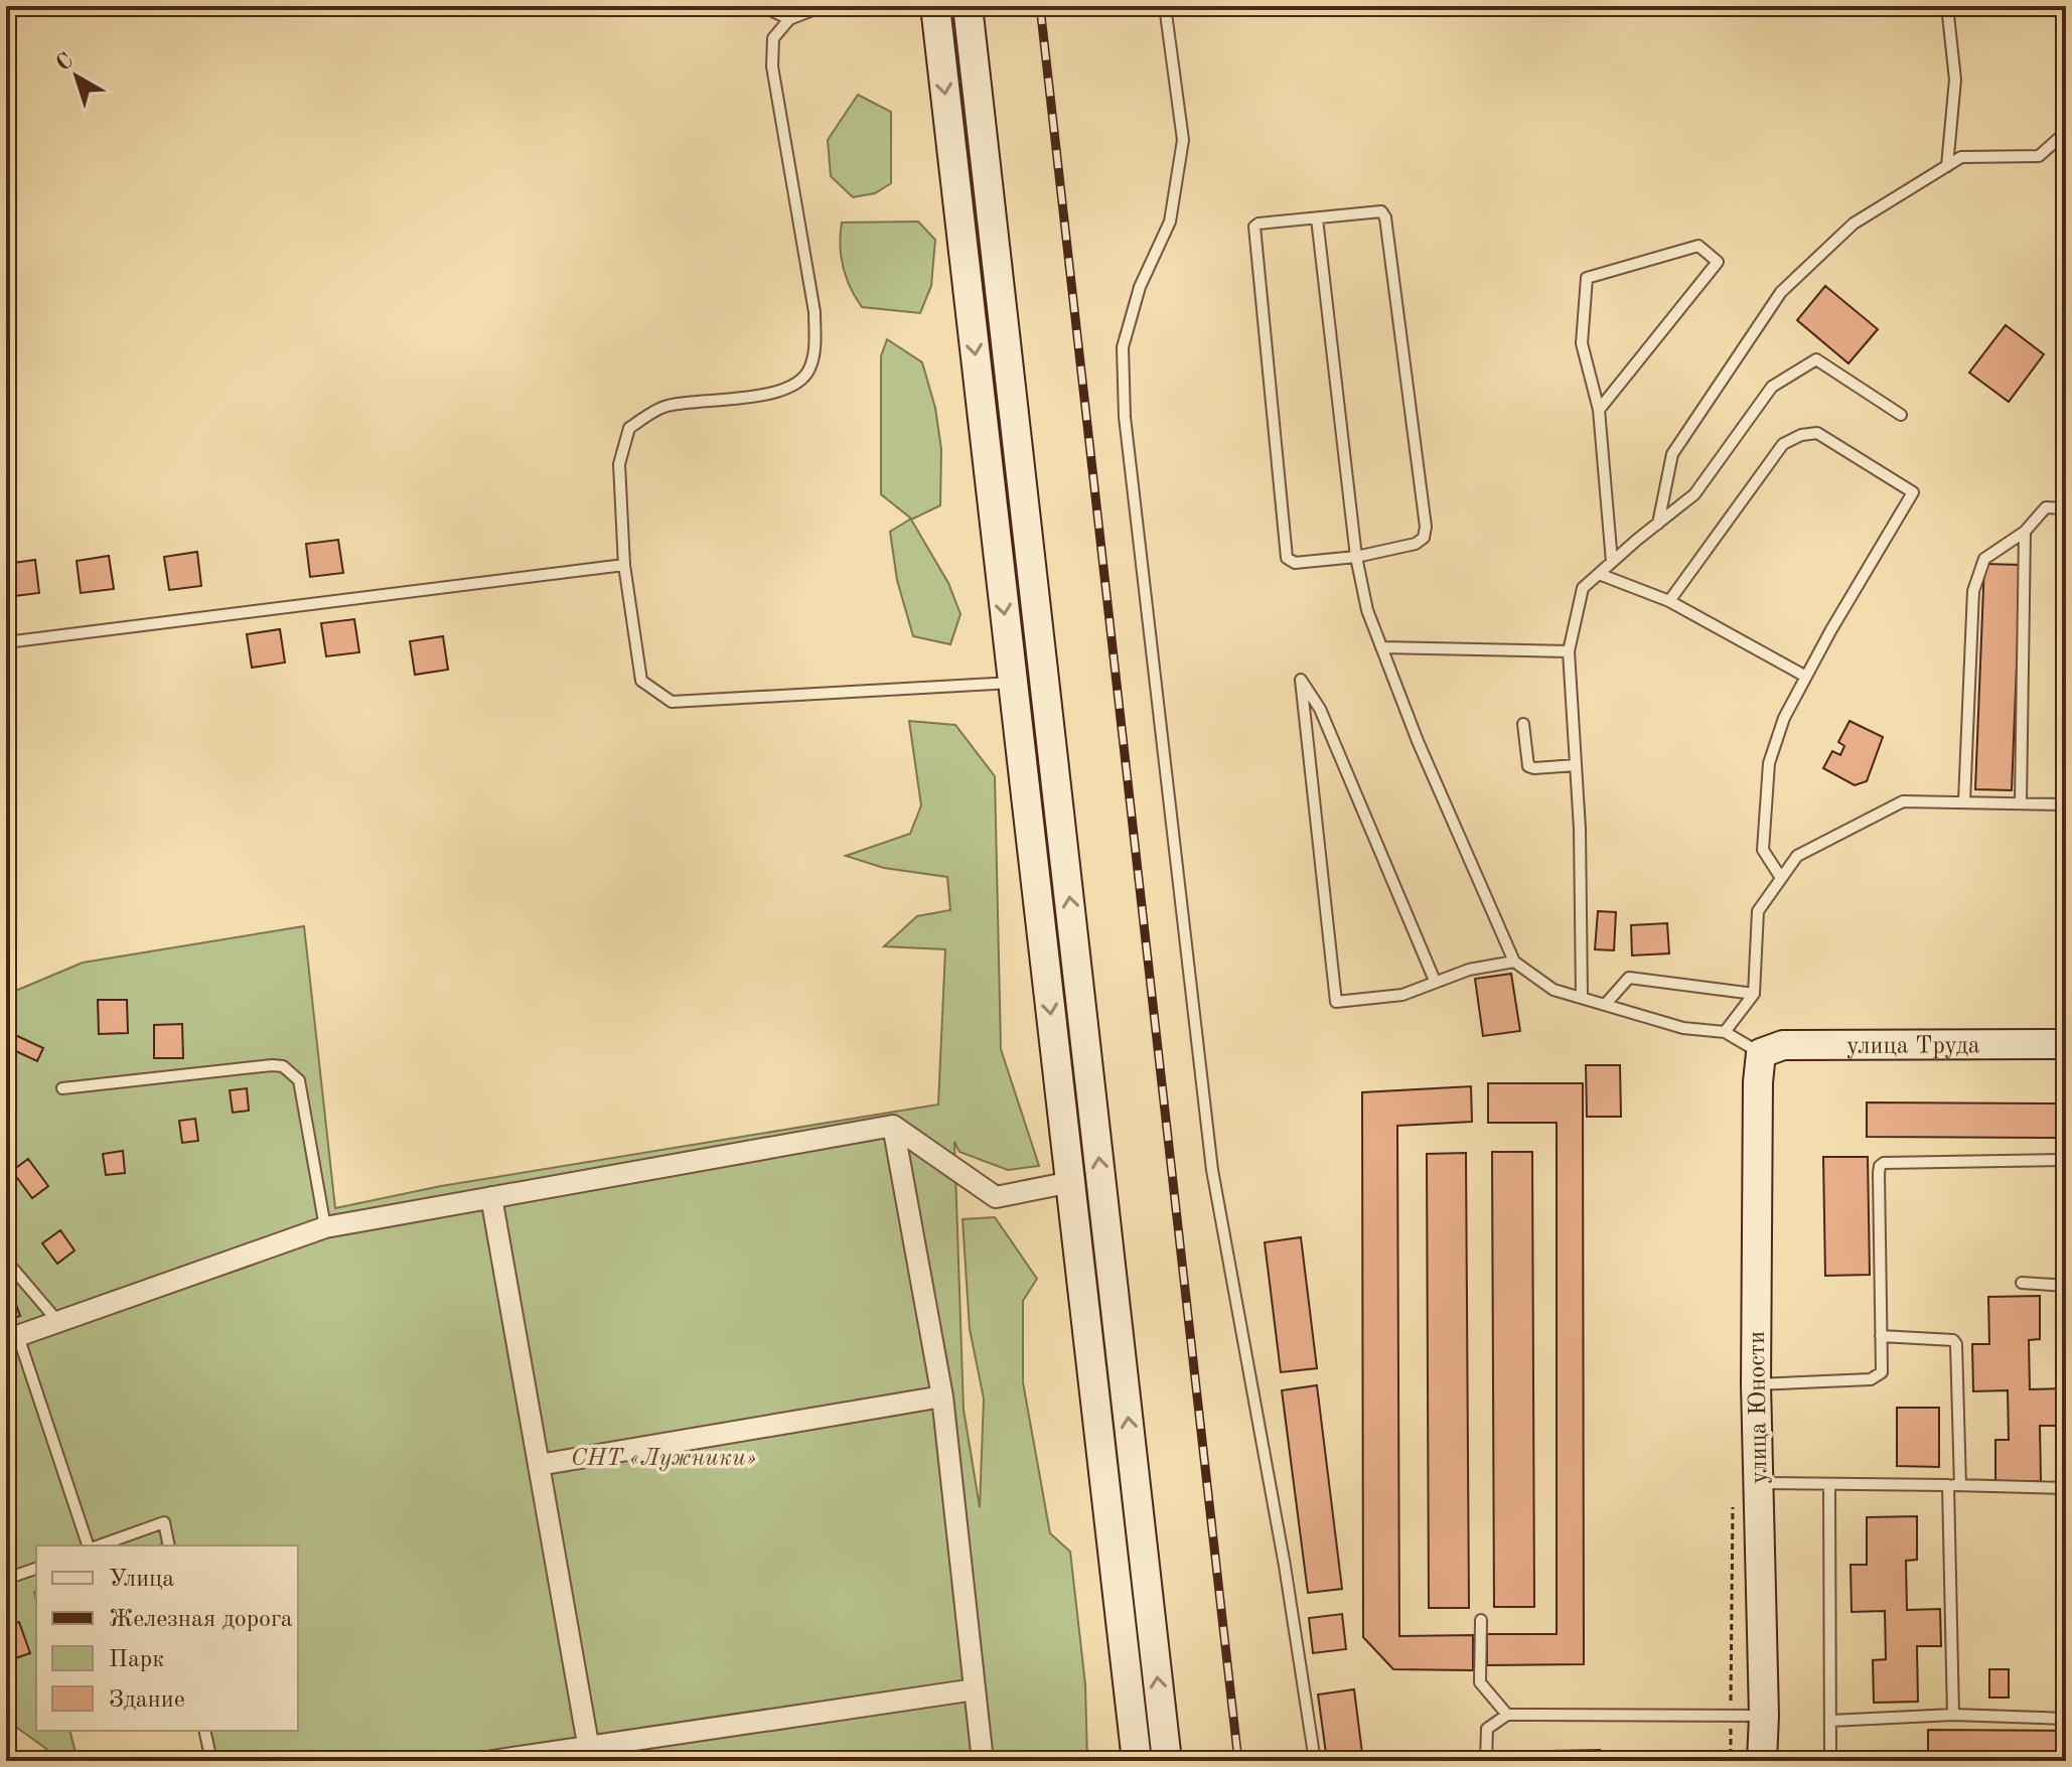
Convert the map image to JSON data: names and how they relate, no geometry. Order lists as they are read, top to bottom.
{
  "streets": {
    "main road": ["улица Труда", "улица Юности"]
  },
  "crossings": [
    ["улица Труда", "улица Юности"]
  ],
  "parks": ["СНТ «Лужники»"],
  "legend": [
    "Улица",
    "Железная дорога",
    "Парк",
    "Здание"
  ],
  "north": "top left"
}
